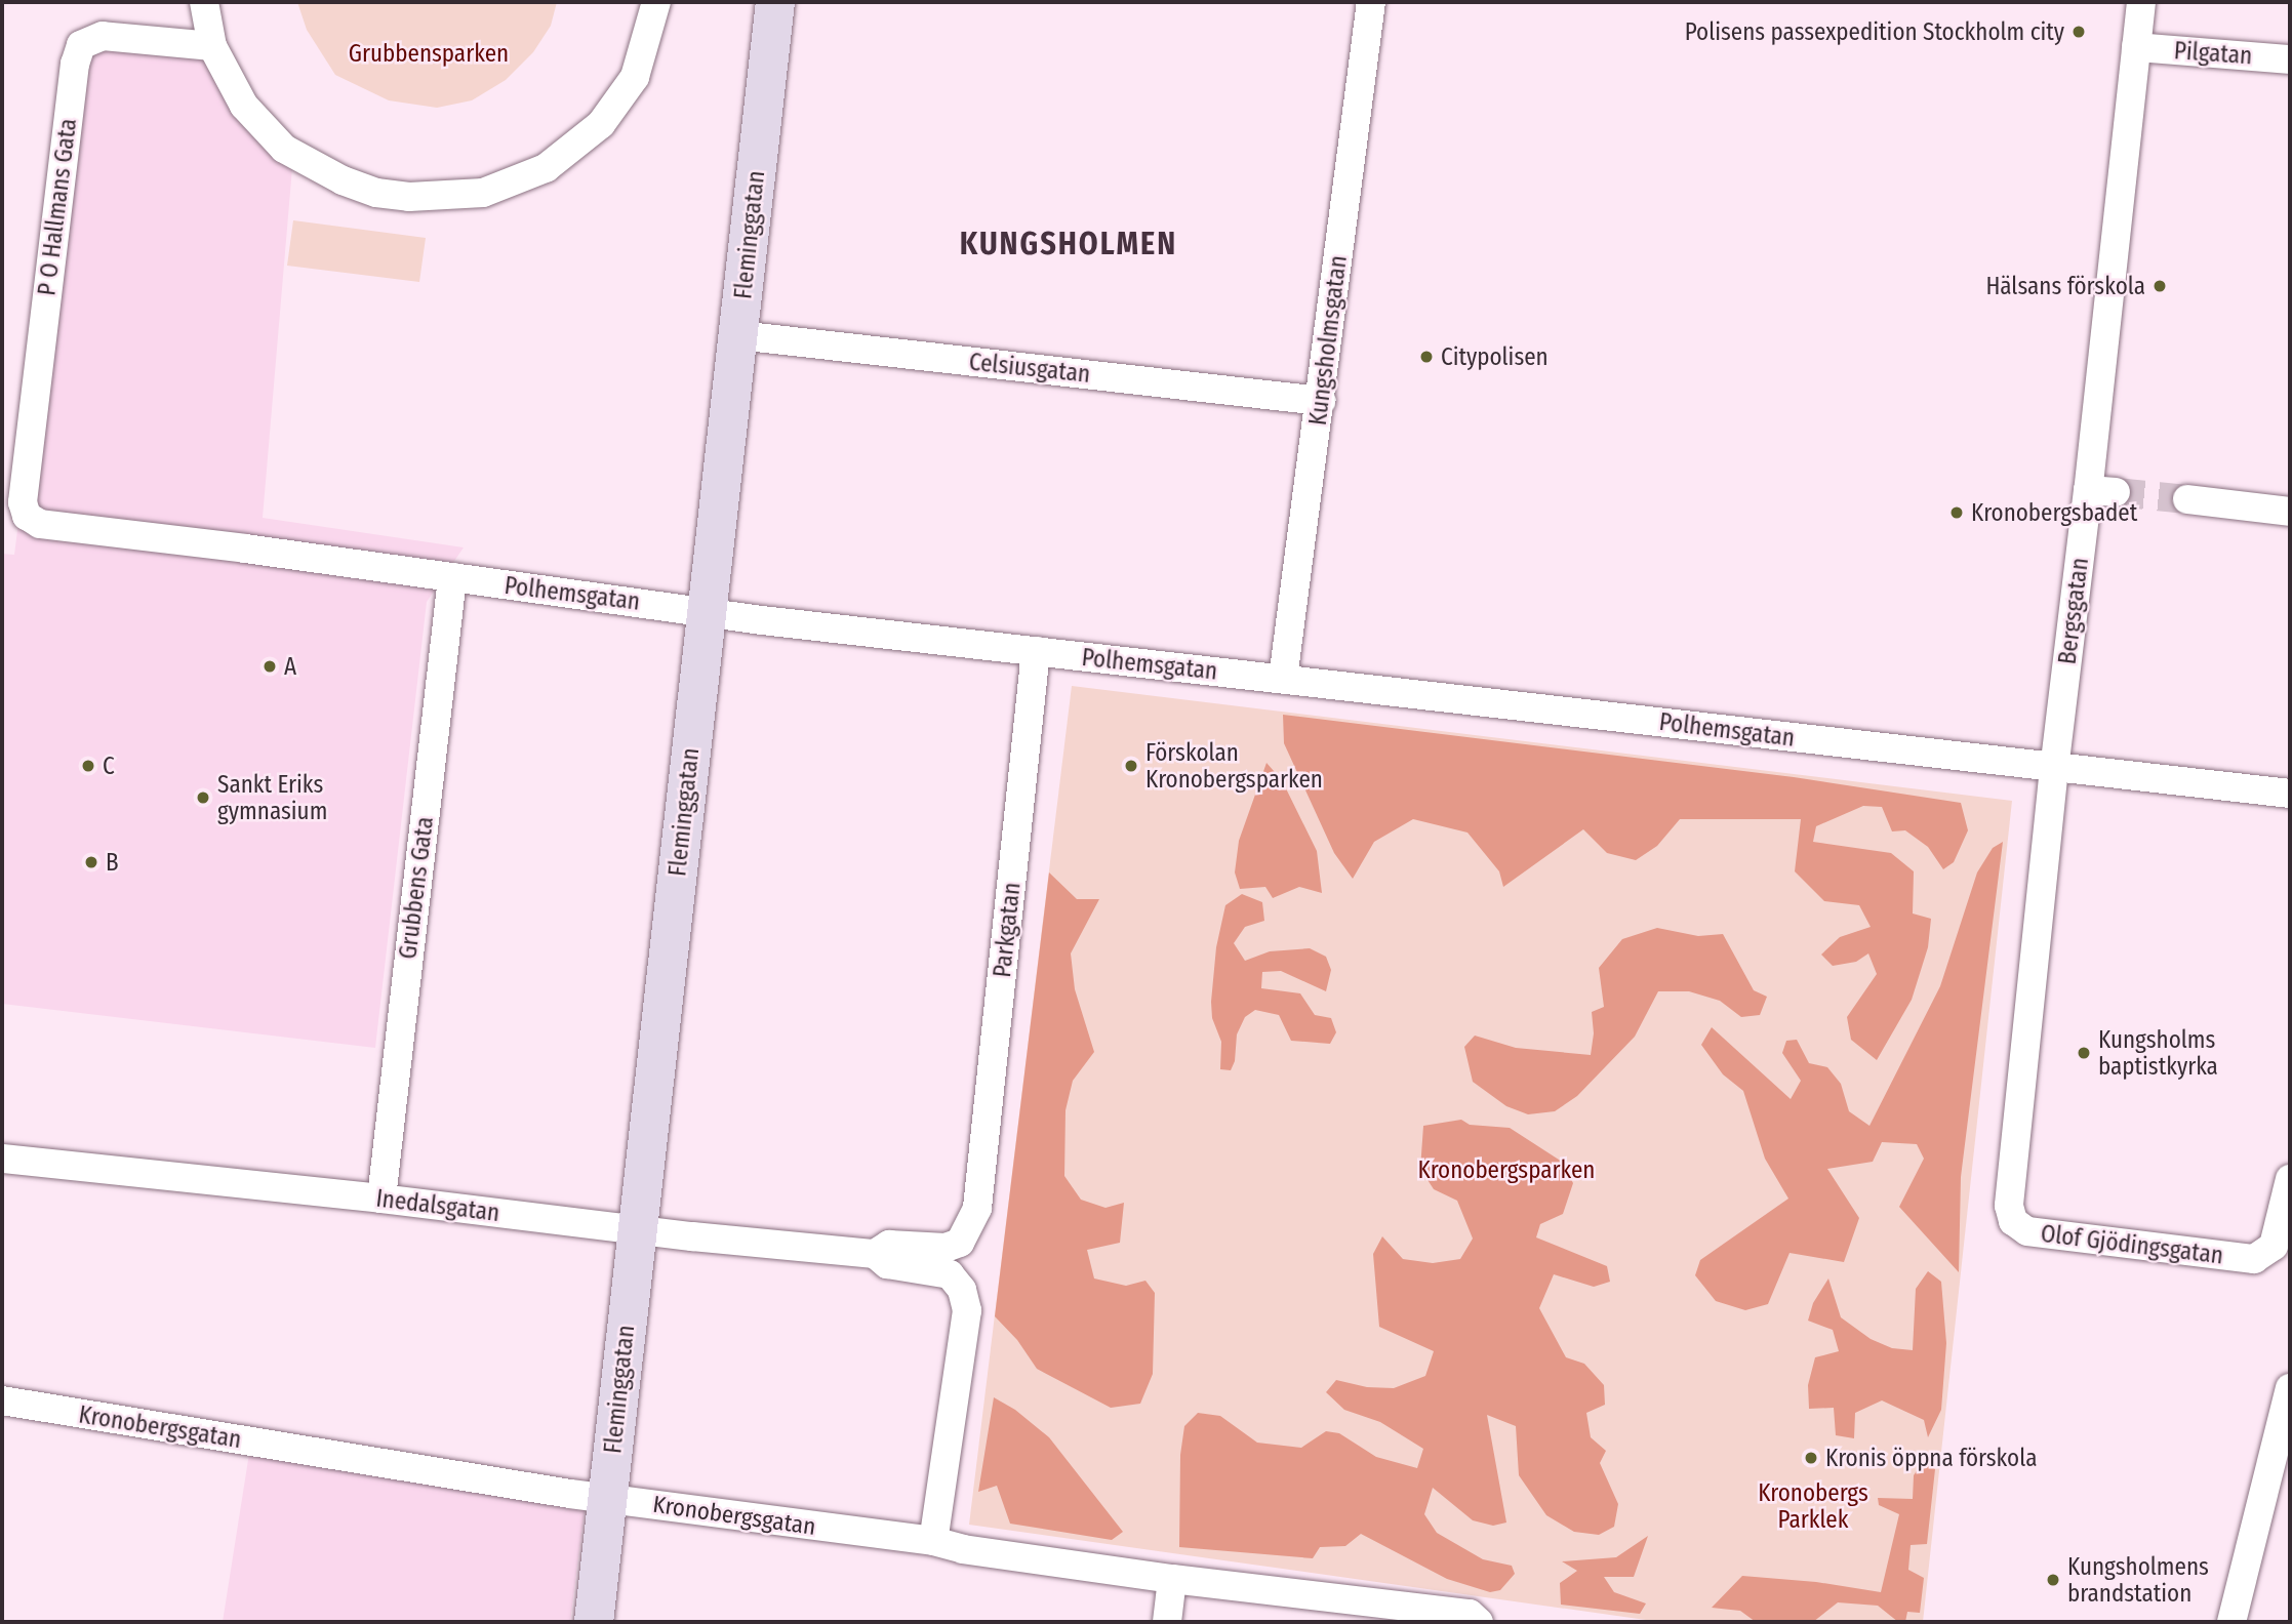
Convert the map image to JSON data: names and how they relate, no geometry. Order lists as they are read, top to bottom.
{
  "streets": {
    "street": [
      "Pilgatan",
      "P O Hallmans Gata",
      "Fleminggatan",
      "Kungsholmsgatan",
      "Celsiusgatan",
      "Polhemsgatan",
      "Bergsgatan",
      "Grubbens Gata",
      "Parkgatan",
      "Inedalsgatan",
      "Olof Gjödingsgatan",
      "Kronobergsgatan"
    ]
  },
  "crossings": [
    ["Pilgatan", "Bergsgatan"],
    ["P O Hallmans Gata", "Polhemsgatan"],
    ["Fleminggatan", "Celsiusgatan"],
    ["Fleminggatan", "Polhemsgatan"],
    ["Fleminggatan", "Inedalsgatan"],
    ["Fleminggatan", "Kronobergsgatan"],
    ["Kungsholmsgatan", "Celsiusgatan"],
    ["Kungsholmsgatan", "Polhemsgatan"],
    ["Polhemsgatan", "Bergsgatan"],
    ["Polhemsgatan", "Grubbens Gata"],
    ["Polhemsgatan", "Parkgatan"],
    ["Bergsgatan", "Olof Gjödingsgatan"],
    ["Grubbens Gata", "Inedalsgatan"],
    ["Parkgatan", "Inedalsgatan"],
    ["Inedalsgatan", "Kronobergsgatan"]
  ],
  "districts": ["KUNGSHOLMEN"],
  "parks": ["Grubbensparken", "Kronobergsparken", "Kronobergs Parklek"],
  "places": [
    "Polisens passexpedition Stockholm city",
    "Hälsans förskola",
    "Citypolisen",
    "Kronobergsbadet",
    "A",
    "C",
    "Förskolan Kronobergsparken",
    "Sankt Eriks gymnasium",
    "B",
    "Kungsholms baptistkyrka",
    "Kronis öppna förskola",
    "Kungsholmens brandstation"
  ]
}
